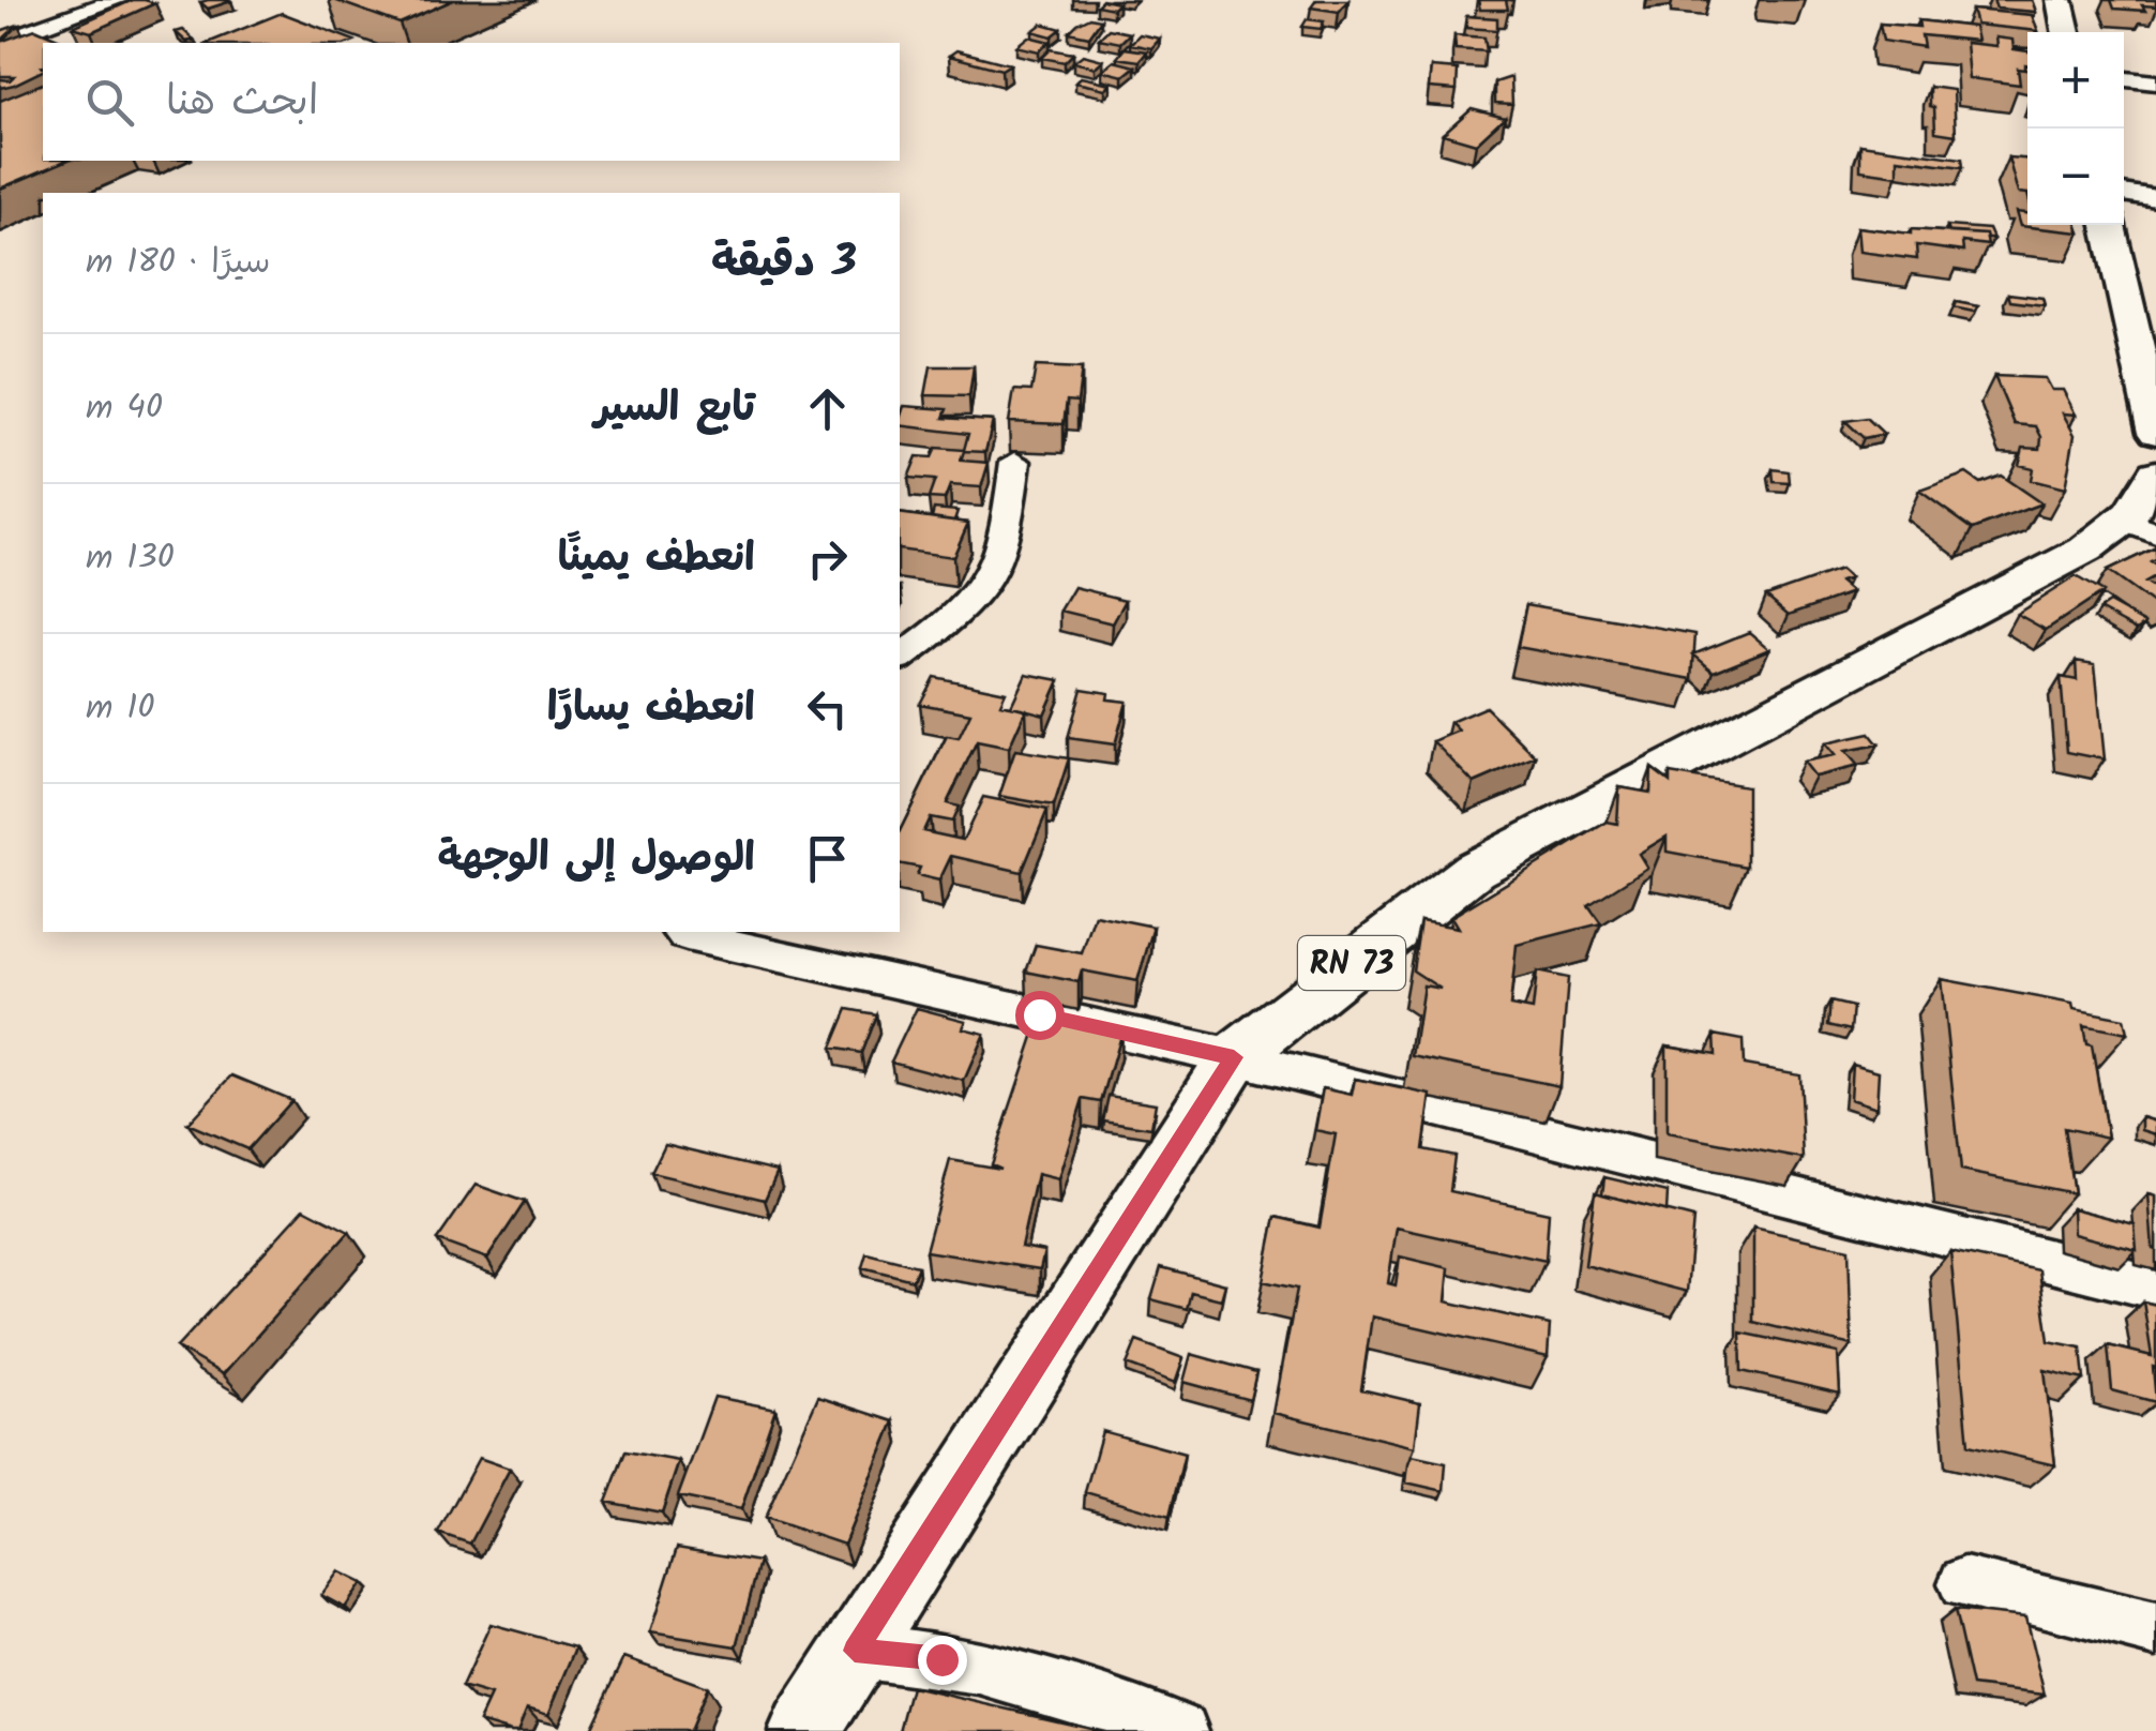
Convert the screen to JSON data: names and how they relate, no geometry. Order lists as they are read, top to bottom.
{
  "streets": {
    "main road": ["RN 73"]
  },
  "page": {
    "map_buttons": ["+", "−"],
    "search": "ابحث هنا",
    "heading": ["3 دقيقة", "سيرًا · 180 m"],
    "list": [
      ["تابع السير", "40 m"],
      ["انعطف يمينًا", "130 m"],
      ["انعطف يسارًا", "10 m"],
      "الوصول إلى الوجهة"
    ]
  }
}
